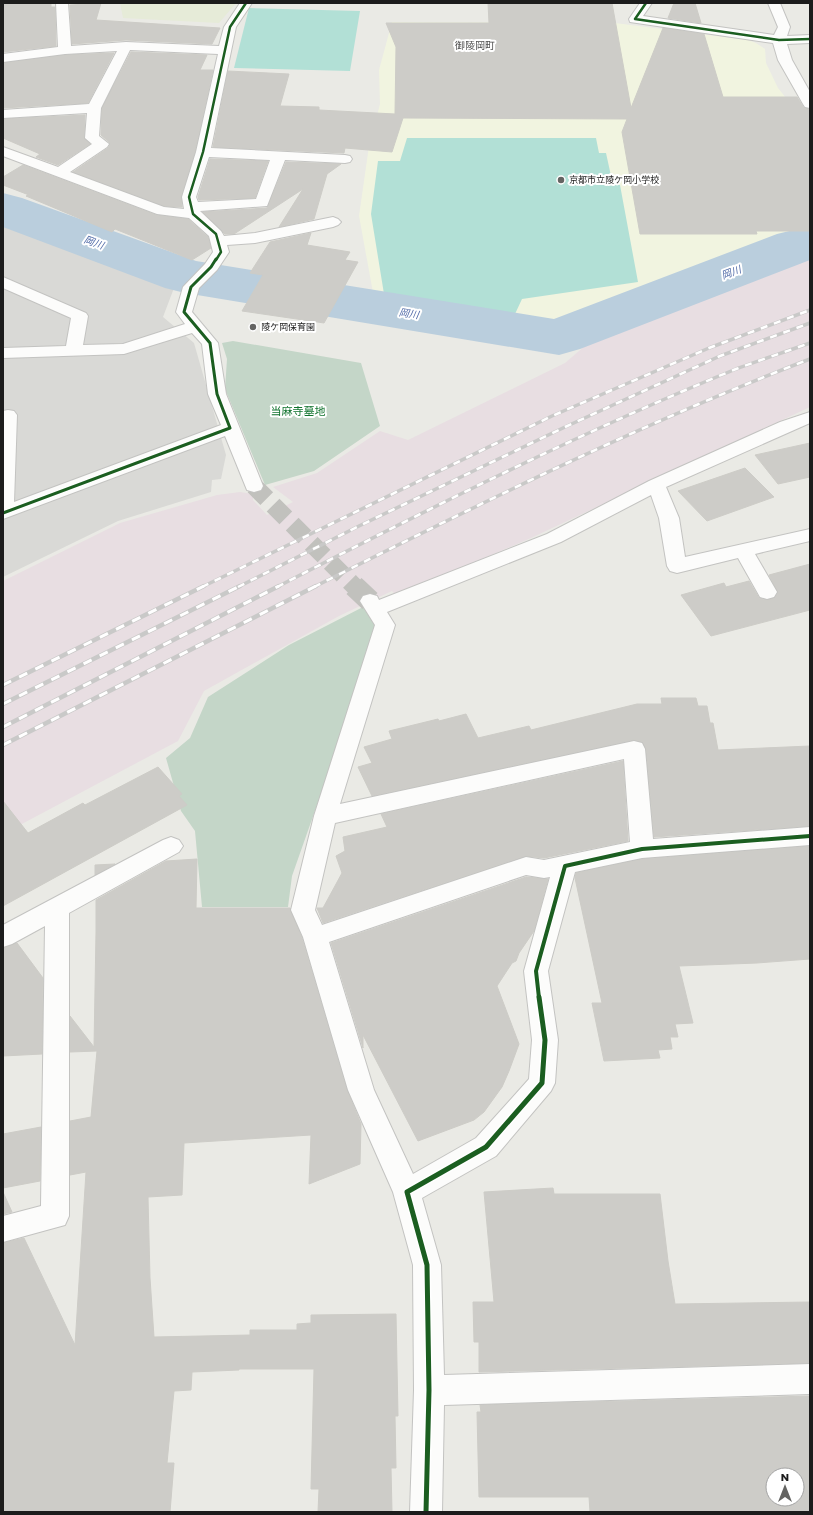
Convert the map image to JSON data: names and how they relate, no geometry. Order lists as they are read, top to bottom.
{
  "districts": ["御陵岡町"],
  "water": ["岡川"],
  "parks": ["当麻寺墓地"],
  "places": ["京都市立陵ケ岡小学校", "陵ケ岡保育園"],
  "north": "top"
}
